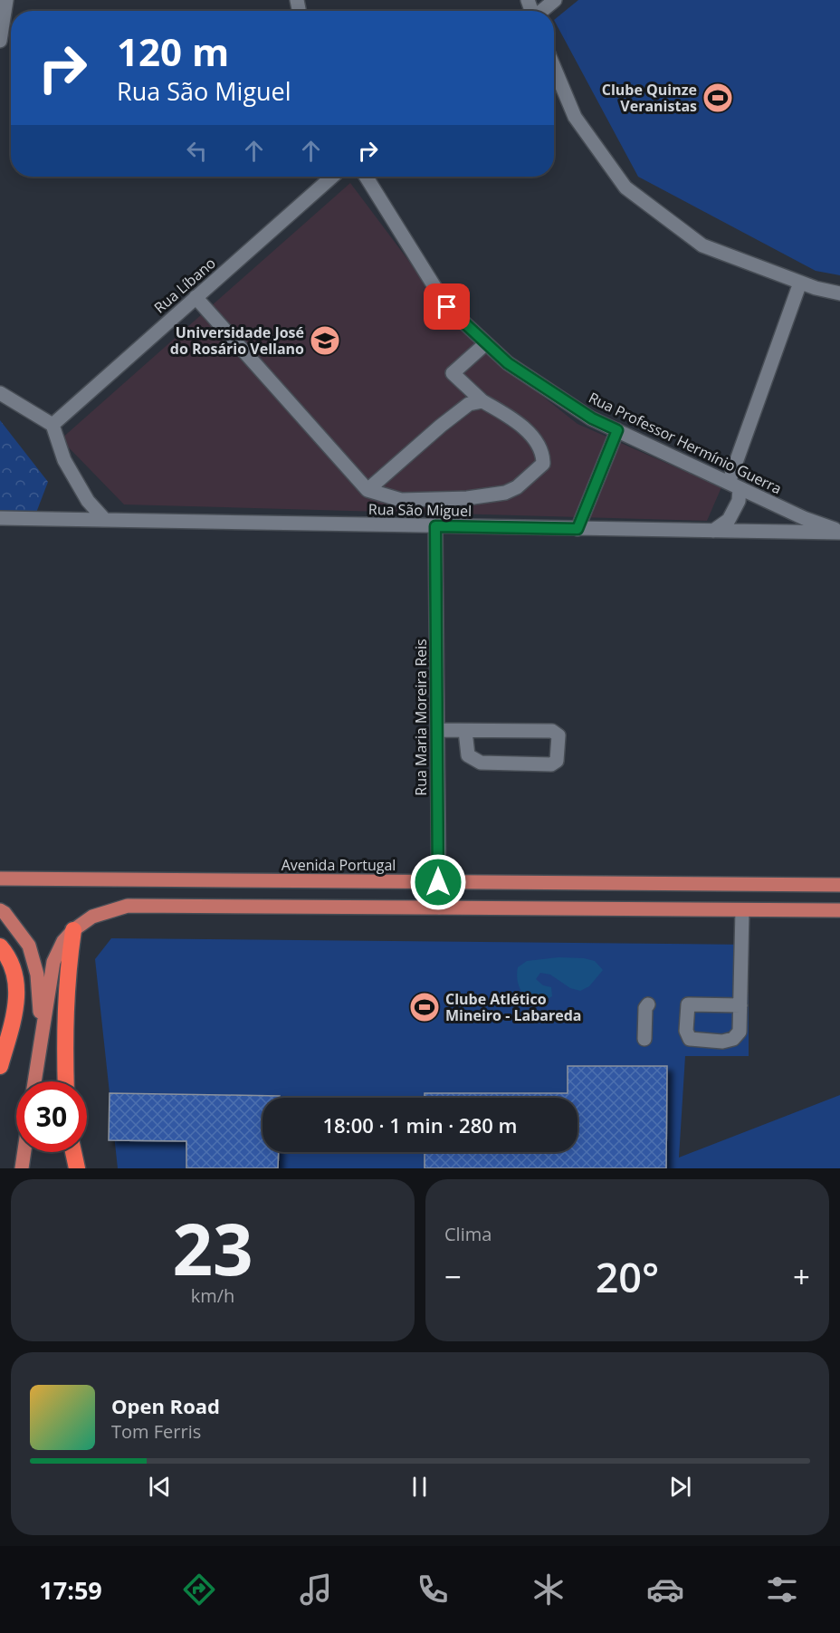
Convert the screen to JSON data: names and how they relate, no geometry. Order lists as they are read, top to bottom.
{
  "streets": {
    "main road": ["Avenida Portugal"],
    "street": [
      "Rua Líbano",
      "Rua Professor Hermínio Guerra",
      "Rua São Miguel",
      "Rua Maria Moreira Reis"
    ]
  },
  "crossings": [
    ["Rua Professor Hermínio Guerra", "Rua São Miguel"],
    ["Rua São Miguel", "Rua Maria Moreira Reis"],
    ["Rua Maria Moreira Reis", "Avenida Portugal"]
  ],
  "places": {
    "sports": ["Clube Quinze Veranistas", "Clube Atlético Mineiro - Labareda"],
    "school or university": ["Universidade José do Rosário Vellano"]
  },
  "page": {
    "turn": ["120 m", "Rua São Miguel"],
    "limit": "30",
    "trip": "18:00 · 1 min · 280 m",
    "tile": [
      ["23", "km/h"],
      "Clima"
    ],
    "heat": ["−", "20°", "+"],
    "song": ["Open Road", "Tom Ferris"],
    "tabs": "17:59"
  }
}
